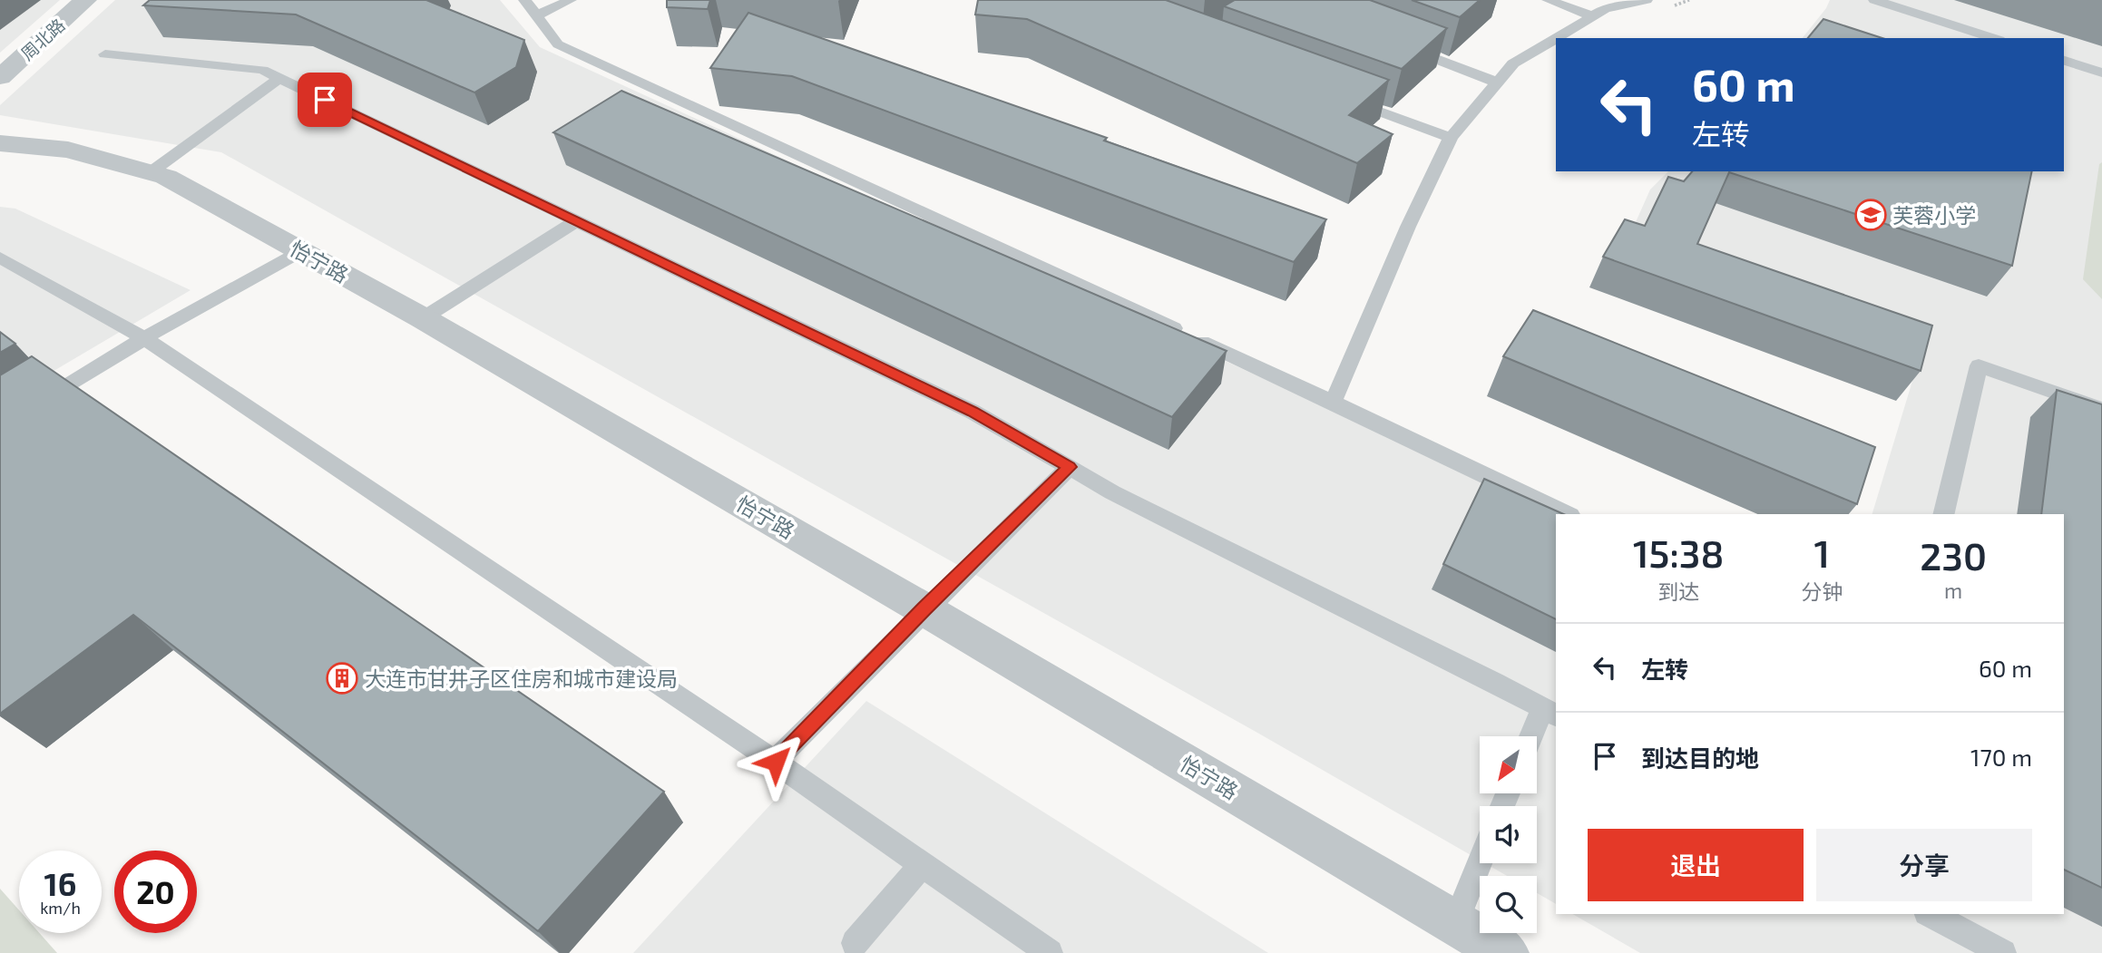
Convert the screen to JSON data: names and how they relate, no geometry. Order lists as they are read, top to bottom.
{
  "streets": {
    "street": ["周北路", "怡宁路"]
  },
  "places": {
    "school or university": ["芙蓉小学"],
    "building": ["大连市甘井子区住房和城市建设局"]
  },
  "north": "bottom left",
  "page": {
    "turn": ["60 m", "左转"],
    "eta": [
      "15:38",
      "到达",
      "1",
      "分钟",
      "230",
      "m"
    ],
    "list": [
      {
        "name": "左转",
        "value": "60 m"
      },
      {
        "name": "到达目的地",
        "value": "170 m"
      }
    ],
    "buttons": ["退出", "分享"],
    "speed": "16 km/h",
    "limit": "20"
  }
}
